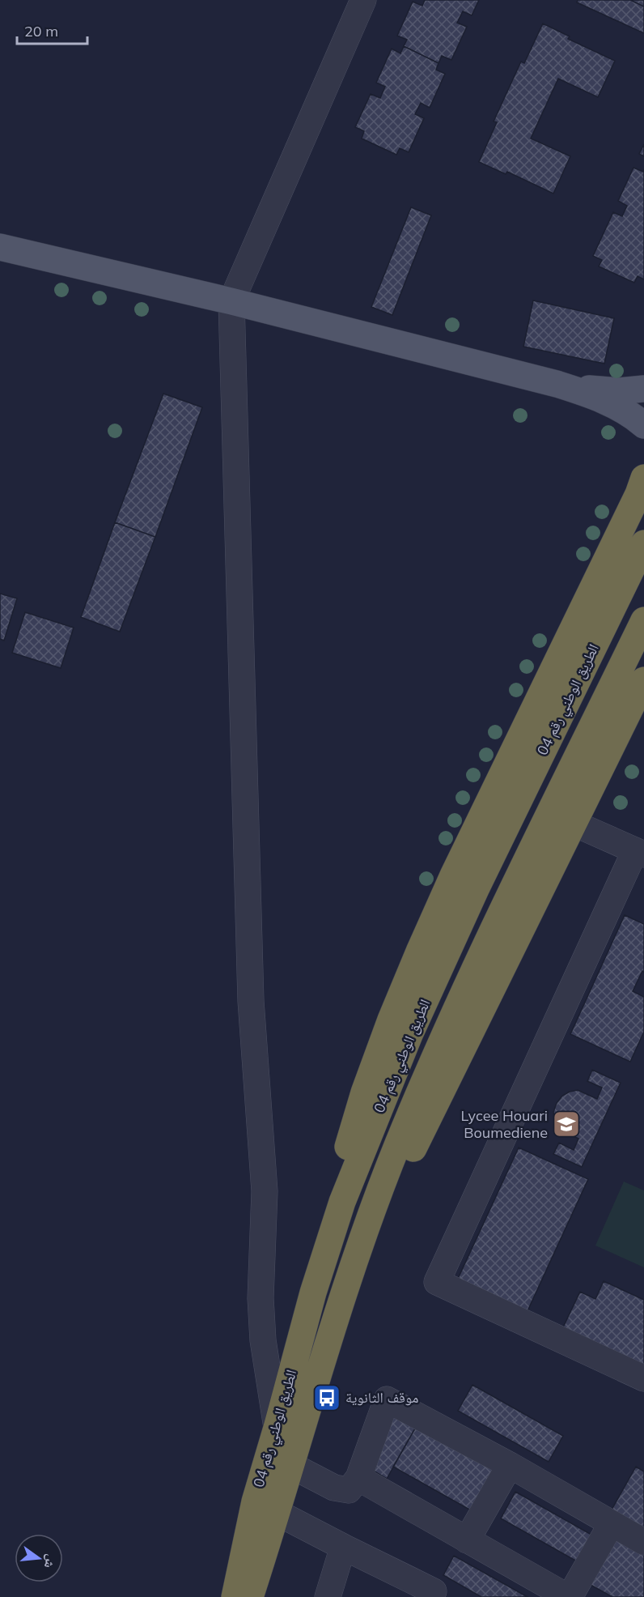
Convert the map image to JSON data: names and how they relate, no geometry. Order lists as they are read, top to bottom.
{
  "streets": {
    "highway": ["الطريق الوطني رقم 04"]
  },
  "places": {
    "school or university": ["Lycee Houari Boumediene"],
    "bus stop": ["موقف الثانوية"]
  },
  "scale_bar": "20 m",
  "north": "right"
}
